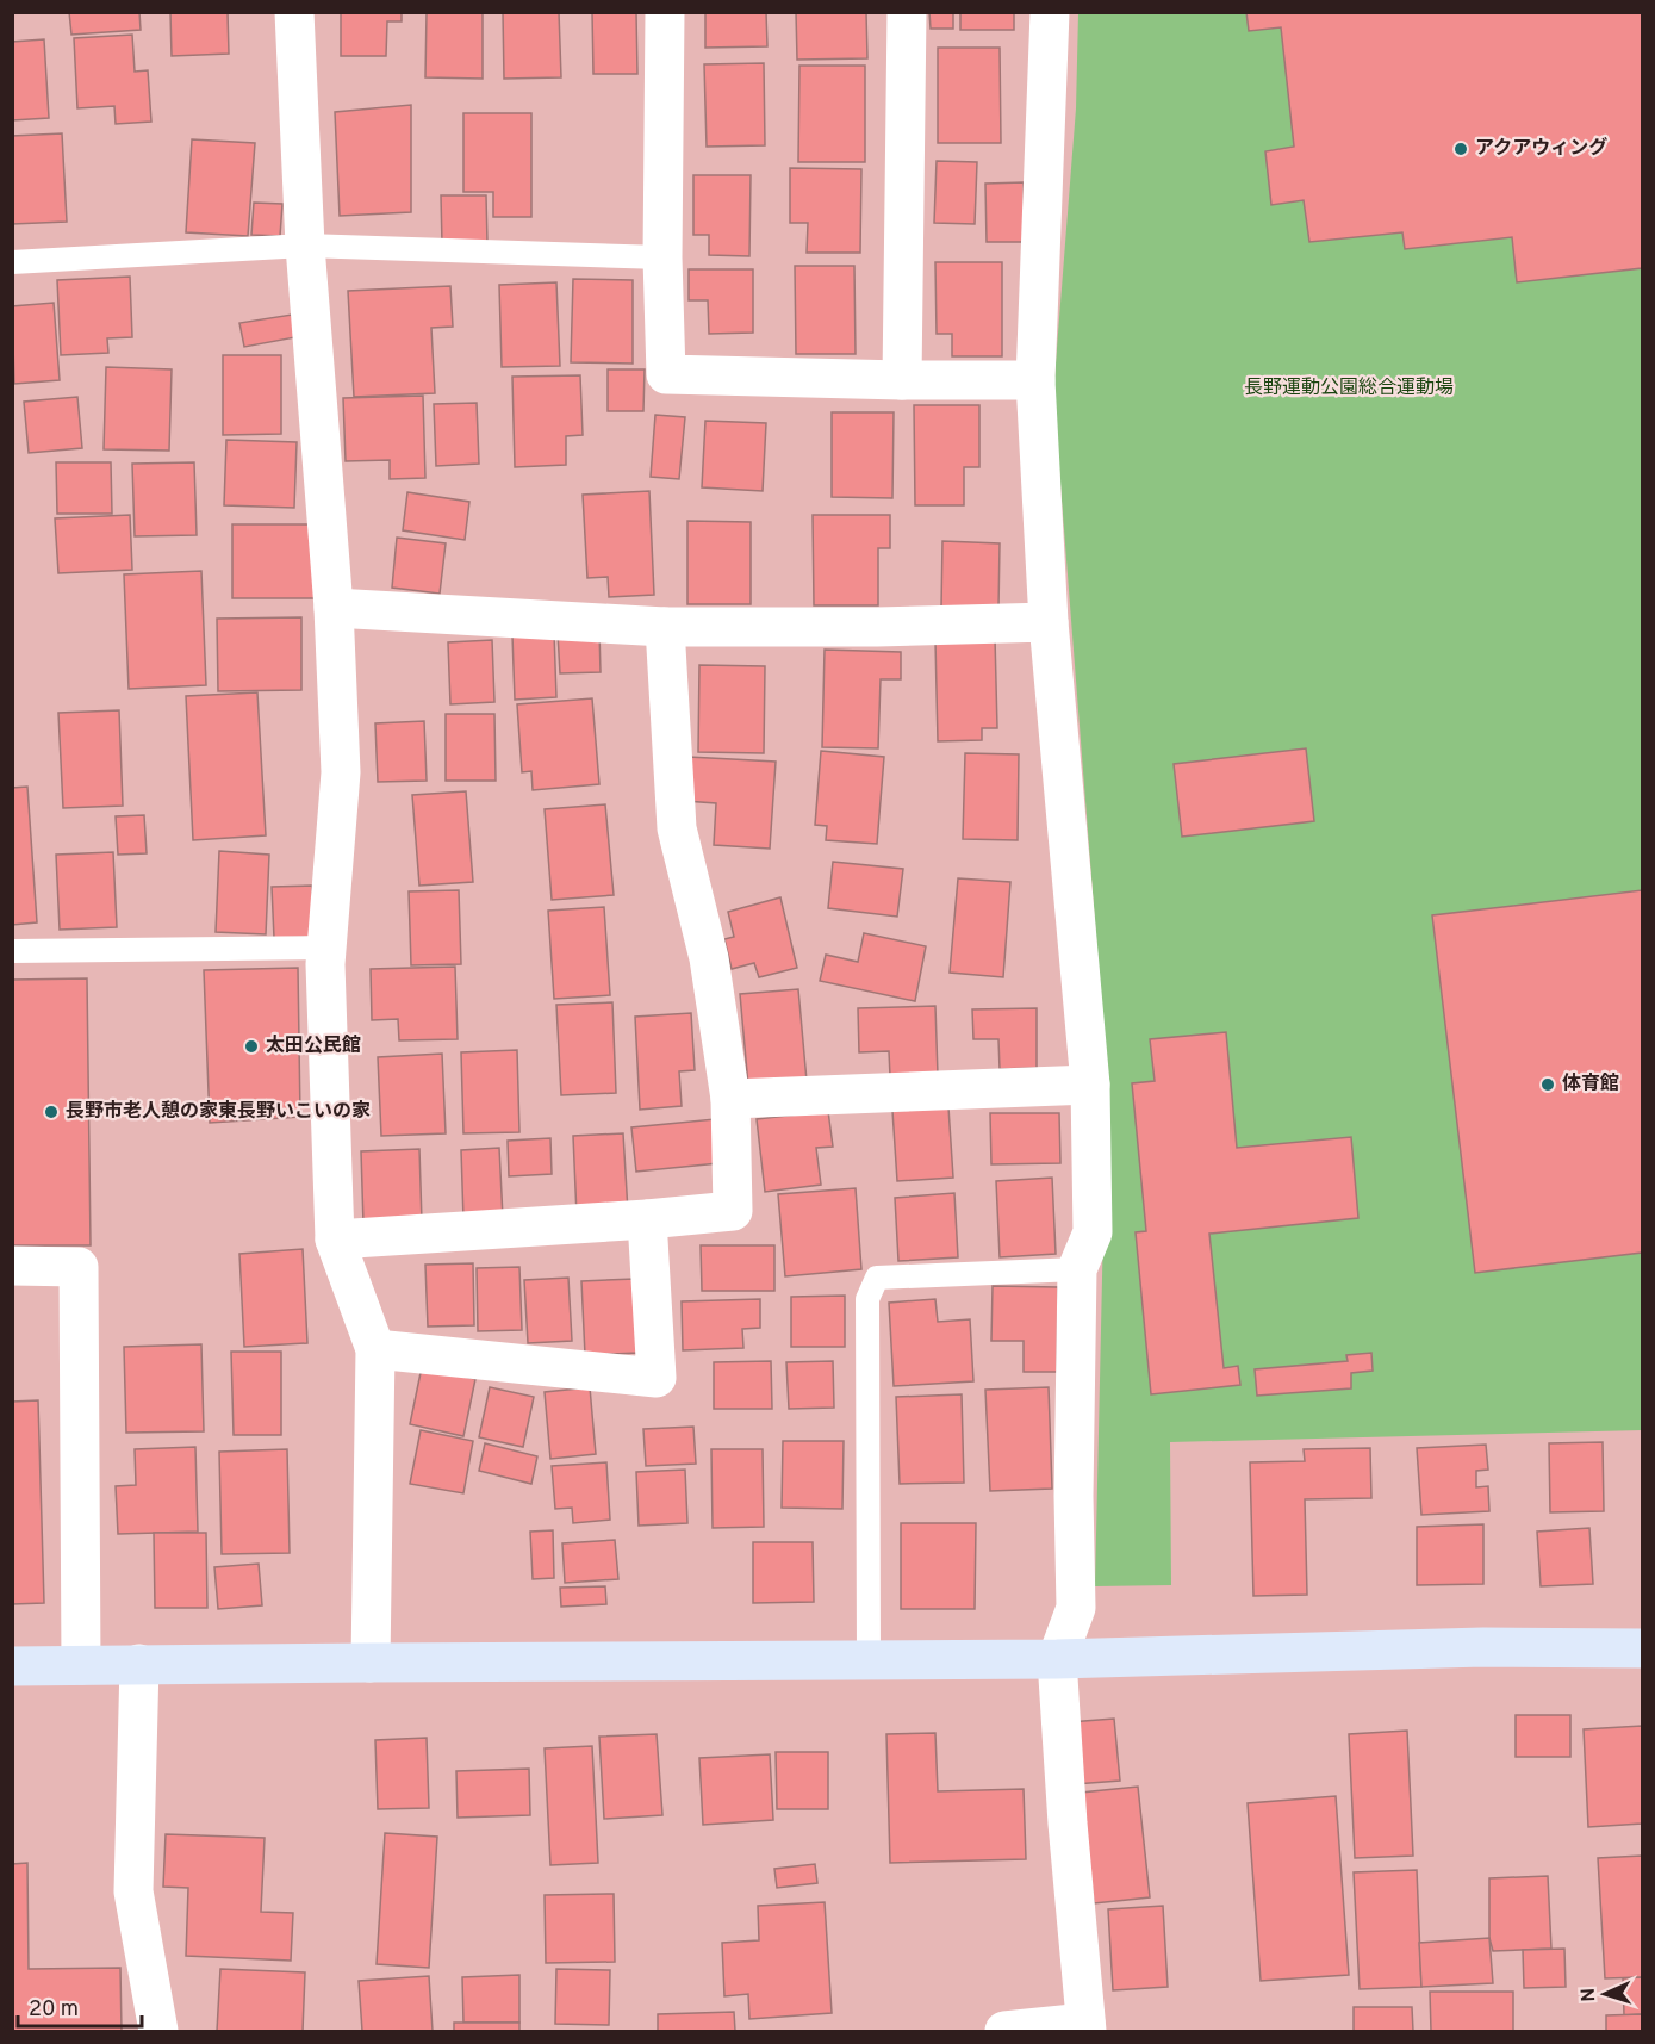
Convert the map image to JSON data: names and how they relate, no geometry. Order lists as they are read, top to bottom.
{
  "parks": ["長野運動公園総合運動場"],
  "places": [
    "アクアウィング",
    "太田公民館",
    "体育館",
    "長野市老人憩の家東長野いこいの家"
  ],
  "scale_bar": "20 m",
  "north": "left"
}
